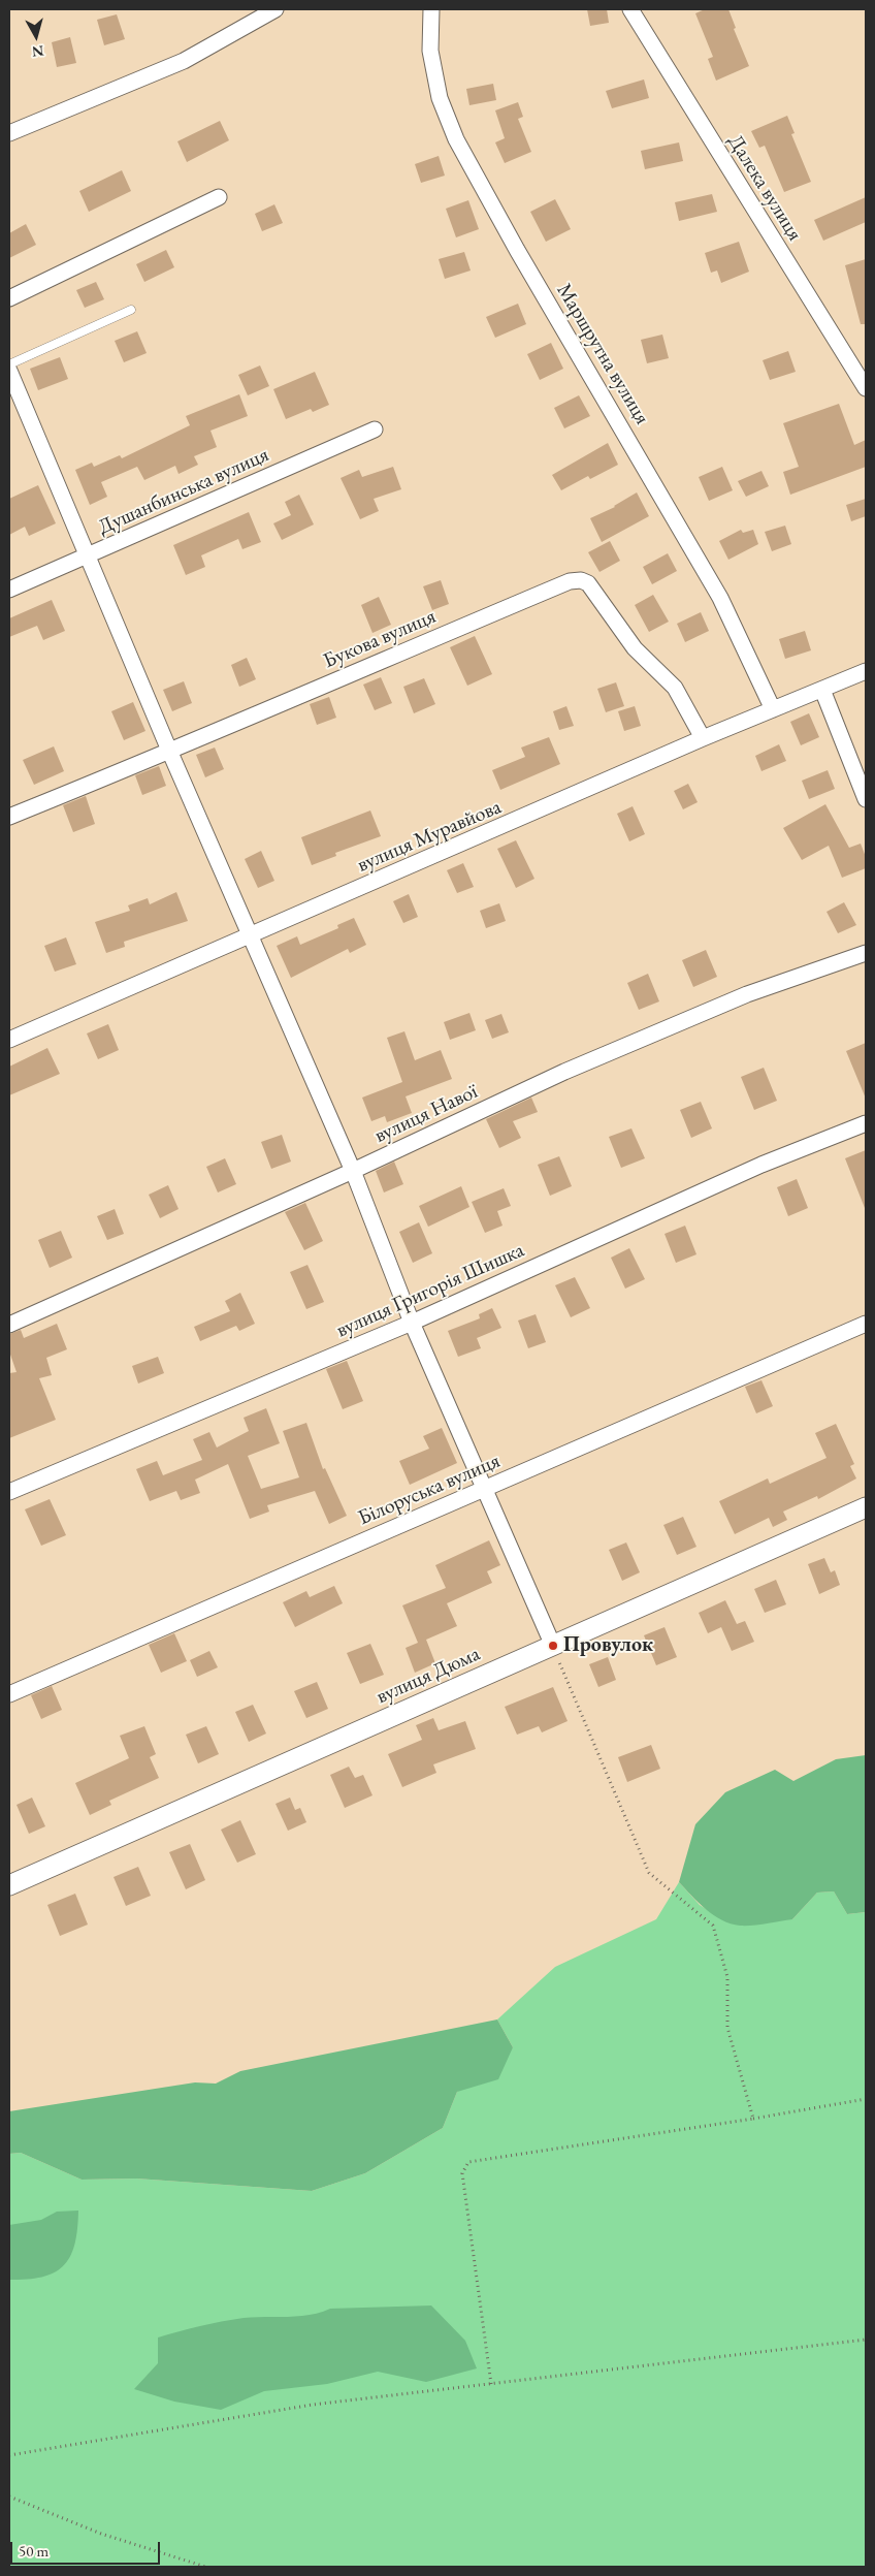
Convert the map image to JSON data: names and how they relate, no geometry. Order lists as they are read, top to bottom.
{
  "streets": {
    "street": [
      "Далека вулиця",
      "Маршрутна вулиця",
      "Душанбинська вулиця",
      "Букова вулиця",
      "вулиця Муравйова",
      "вулиця Навої",
      "вулиця Григорія Шишка",
      "Білоруська вулиця",
      "вулиця Дюма"
    ]
  },
  "crossings": [
    ["Маршрутна вулиця", "вулиця Муравйова"],
    ["Букова вулиця", "вулиця Муравйова"]
  ],
  "places": ["Провулок"],
  "scale_bar": "50 m",
  "north": "bottom"
}
